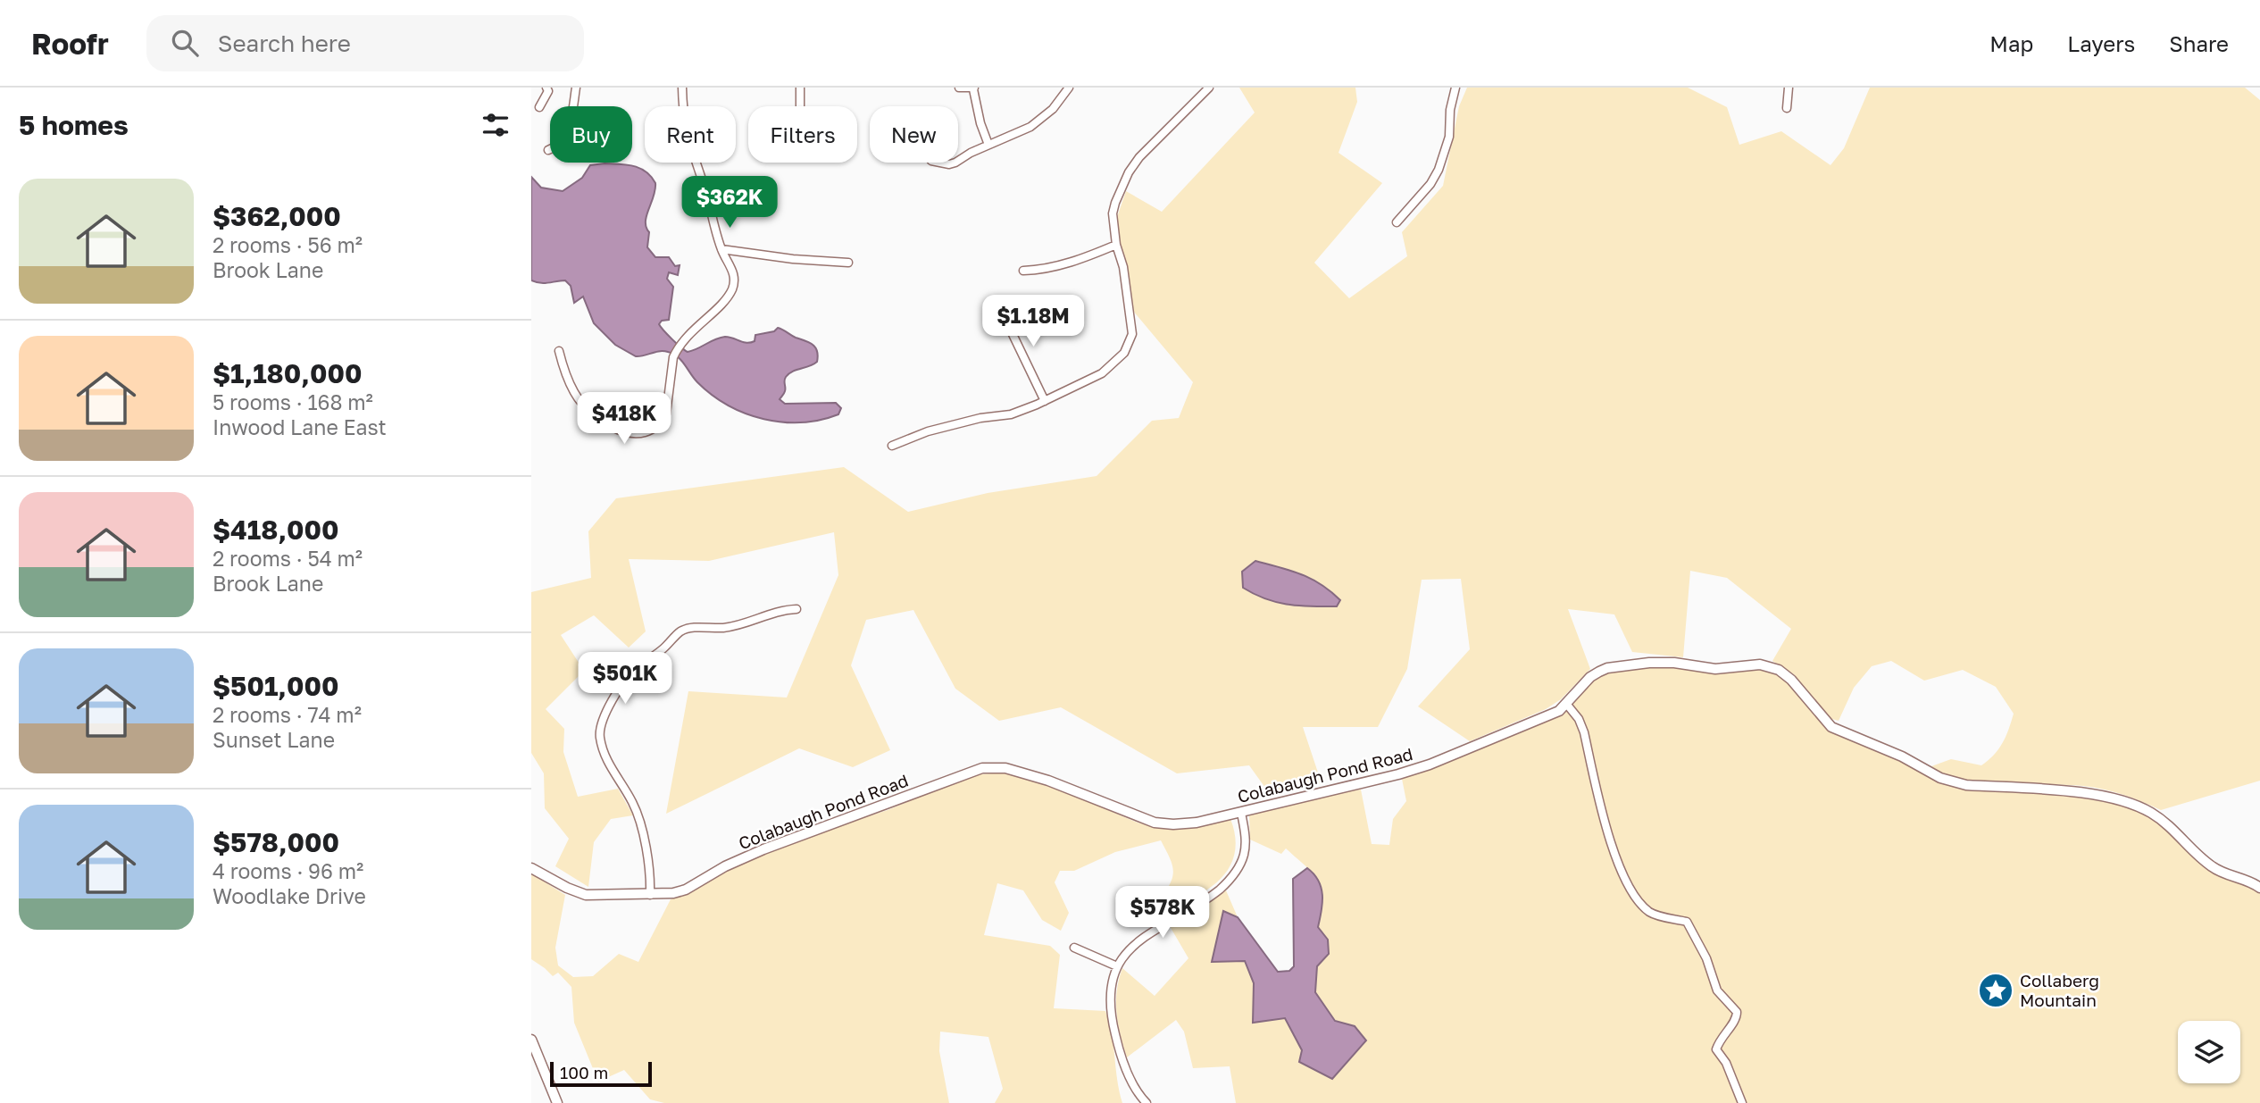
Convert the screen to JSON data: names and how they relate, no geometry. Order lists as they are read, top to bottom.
{
  "streets": {
    "street": ["Colabaugh Pond Road"]
  },
  "places": {
    "place": ["Collaberg Mountain"]
  },
  "scale_bar": "100 m",
  "page": {
    "header": "Roofr",
    "search": "Search here",
    "nav": ["Map", "Layers", "Share"],
    "heading": "5 homes",
    "chip": [
      "Buy",
      "Rent",
      "Filters",
      "New"
    ],
    "list": [
      {
        "name": "$362,000",
        "note": "2 rooms · 56 m² · Brook Lane"
      },
      {
        "name": "$1,180,000",
        "note": "5 rooms · 168 m² · Inwood Lane East"
      },
      {
        "name": "$418,000",
        "note": "2 rooms · 54 m² · Brook Lane"
      },
      {
        "name": "$501,000",
        "note": "2 rooms · 74 m² · Sunset Lane"
      },
      {
        "name": "$578,000",
        "note": "4 rooms · 96 m² · Woodlake Drive"
      }
    ],
    "price": [
      "$362K",
      "$1.18M",
      "$418K",
      "$501K",
      "$578K"
    ],
    "scale": "100 m"
  }
}
